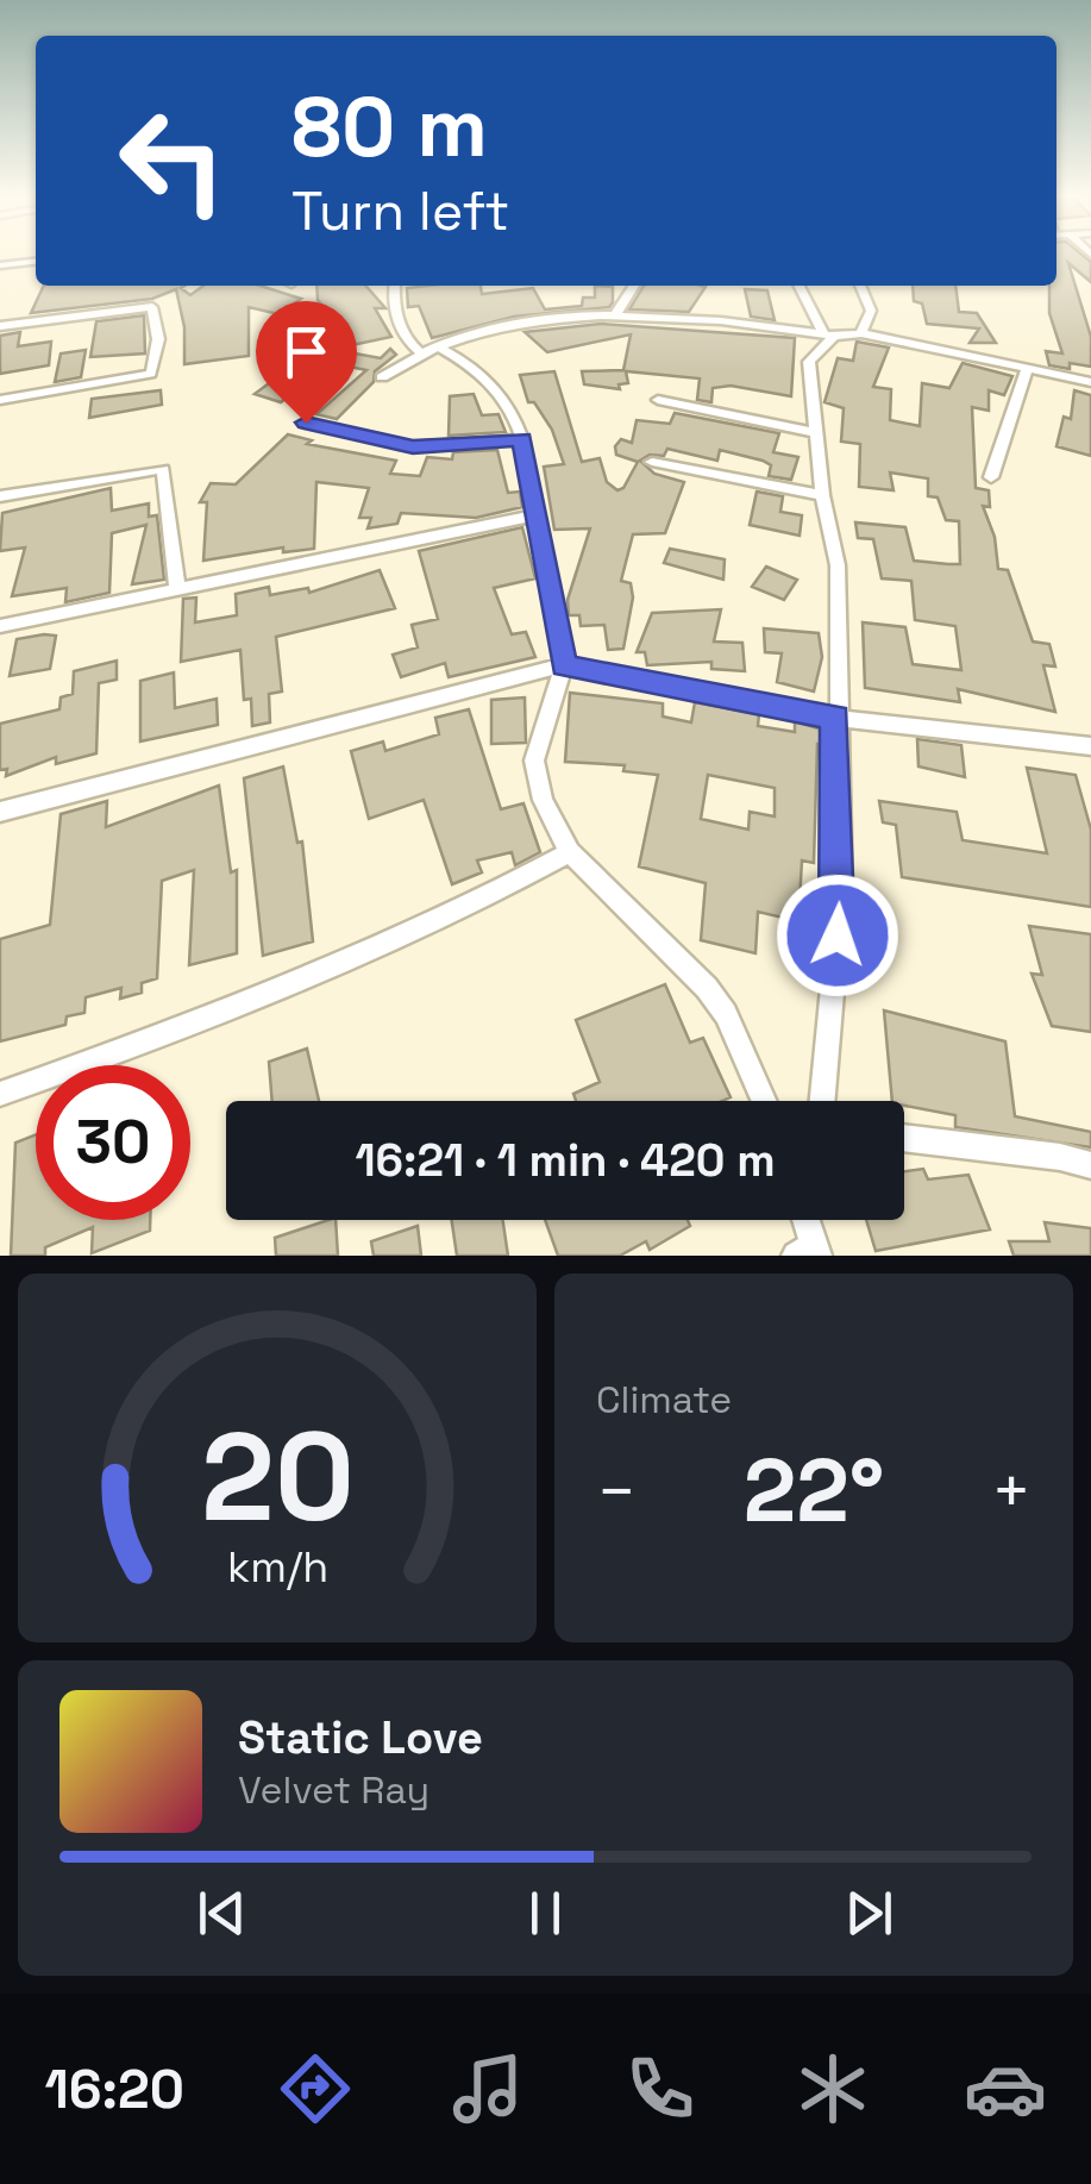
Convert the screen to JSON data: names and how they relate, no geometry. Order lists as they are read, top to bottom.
{
  "page": {
    "turn": ["80 m", "Turn left"],
    "limit": "30",
    "trip": "16:21 · 1 min · 420 m",
    "tile": "Climate",
    "heat": ["−", "22°", "+"],
    "song": ["Static Love", "Velvet Ray"],
    "tabs": "16:20",
    "gauge": ["20", "km/h"]
  }
}
